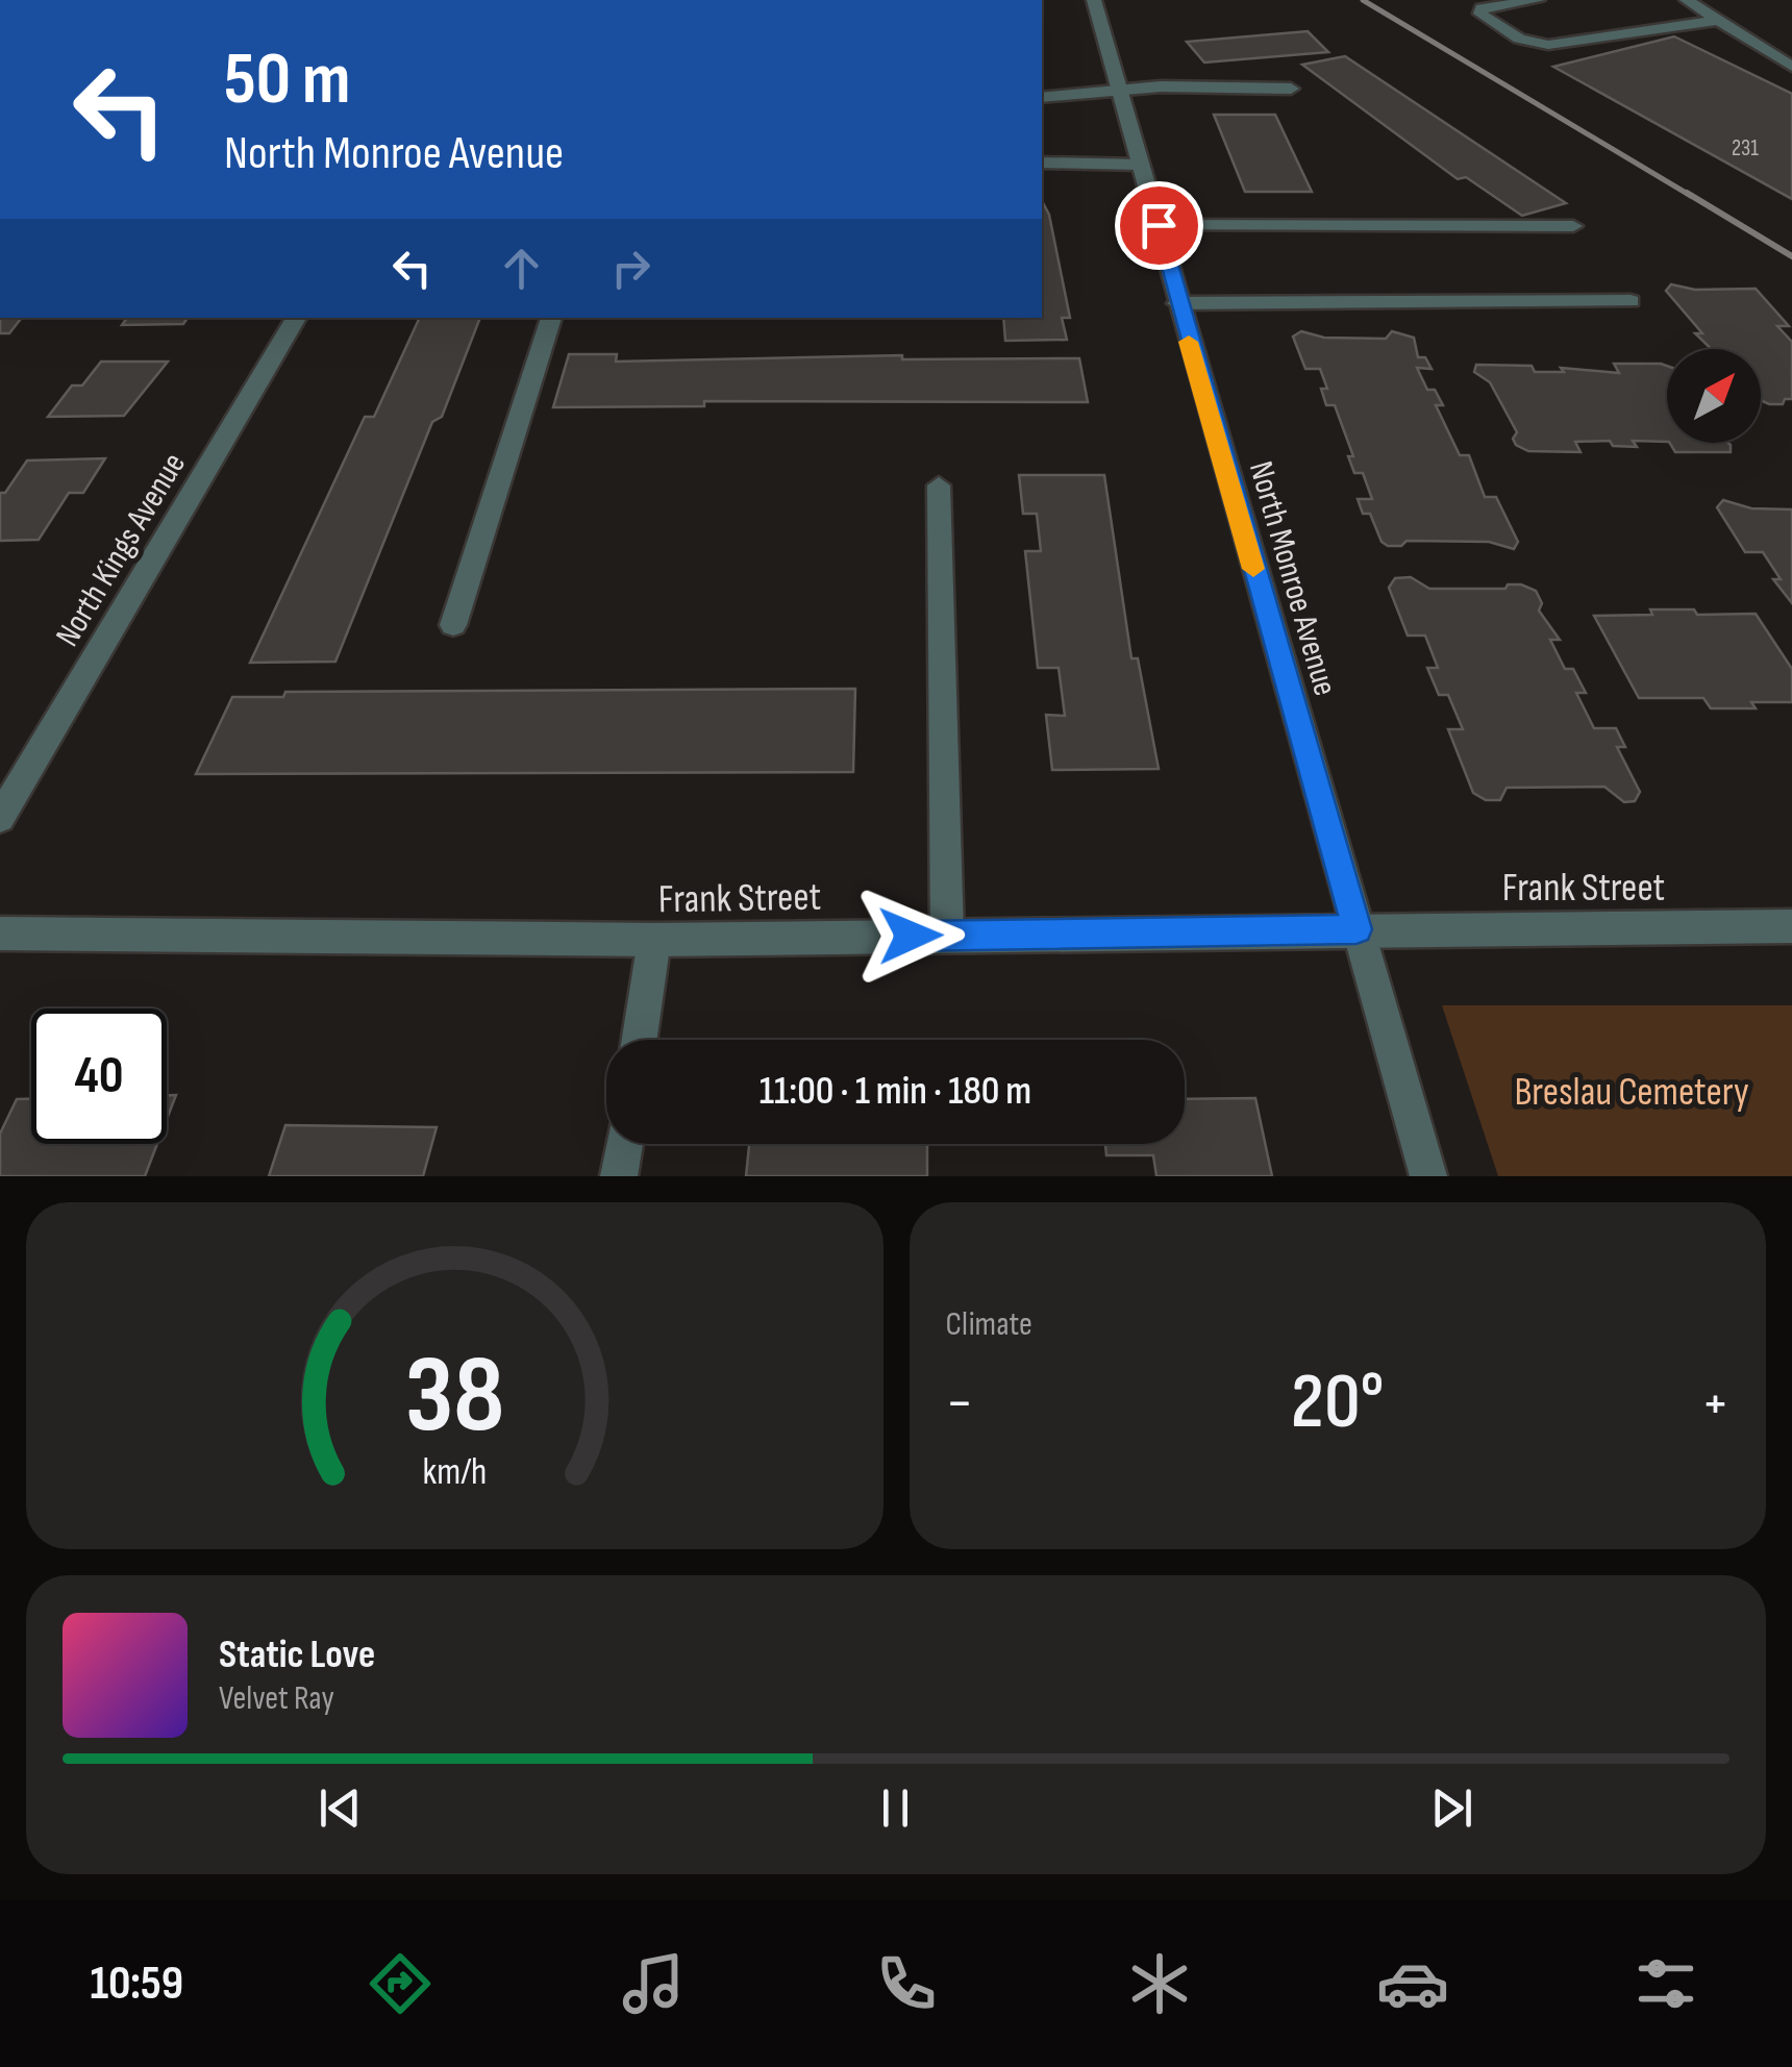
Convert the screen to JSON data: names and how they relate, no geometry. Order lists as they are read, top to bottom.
{
  "streets": {
    "street": ["North Kings Avenue", "North Monroe Avenue", "Frank Street"]
  },
  "crossings": [
    ["North Monroe Avenue", "Frank Street"]
  ],
  "parks": ["Breslau Cemetery"],
  "house_numbers": ["231"],
  "north": "top right",
  "page": {
    "turn": ["50 m", "North Monroe Avenue"],
    "limit": "40",
    "trip": "11:00 · 1 min · 180 m",
    "tile": "Climate",
    "heat": ["−", "20°", "+"],
    "song": ["Static Love", "Velvet Ray"],
    "tabs": "10:59",
    "gauge": ["38", "km/h"]
  }
}
